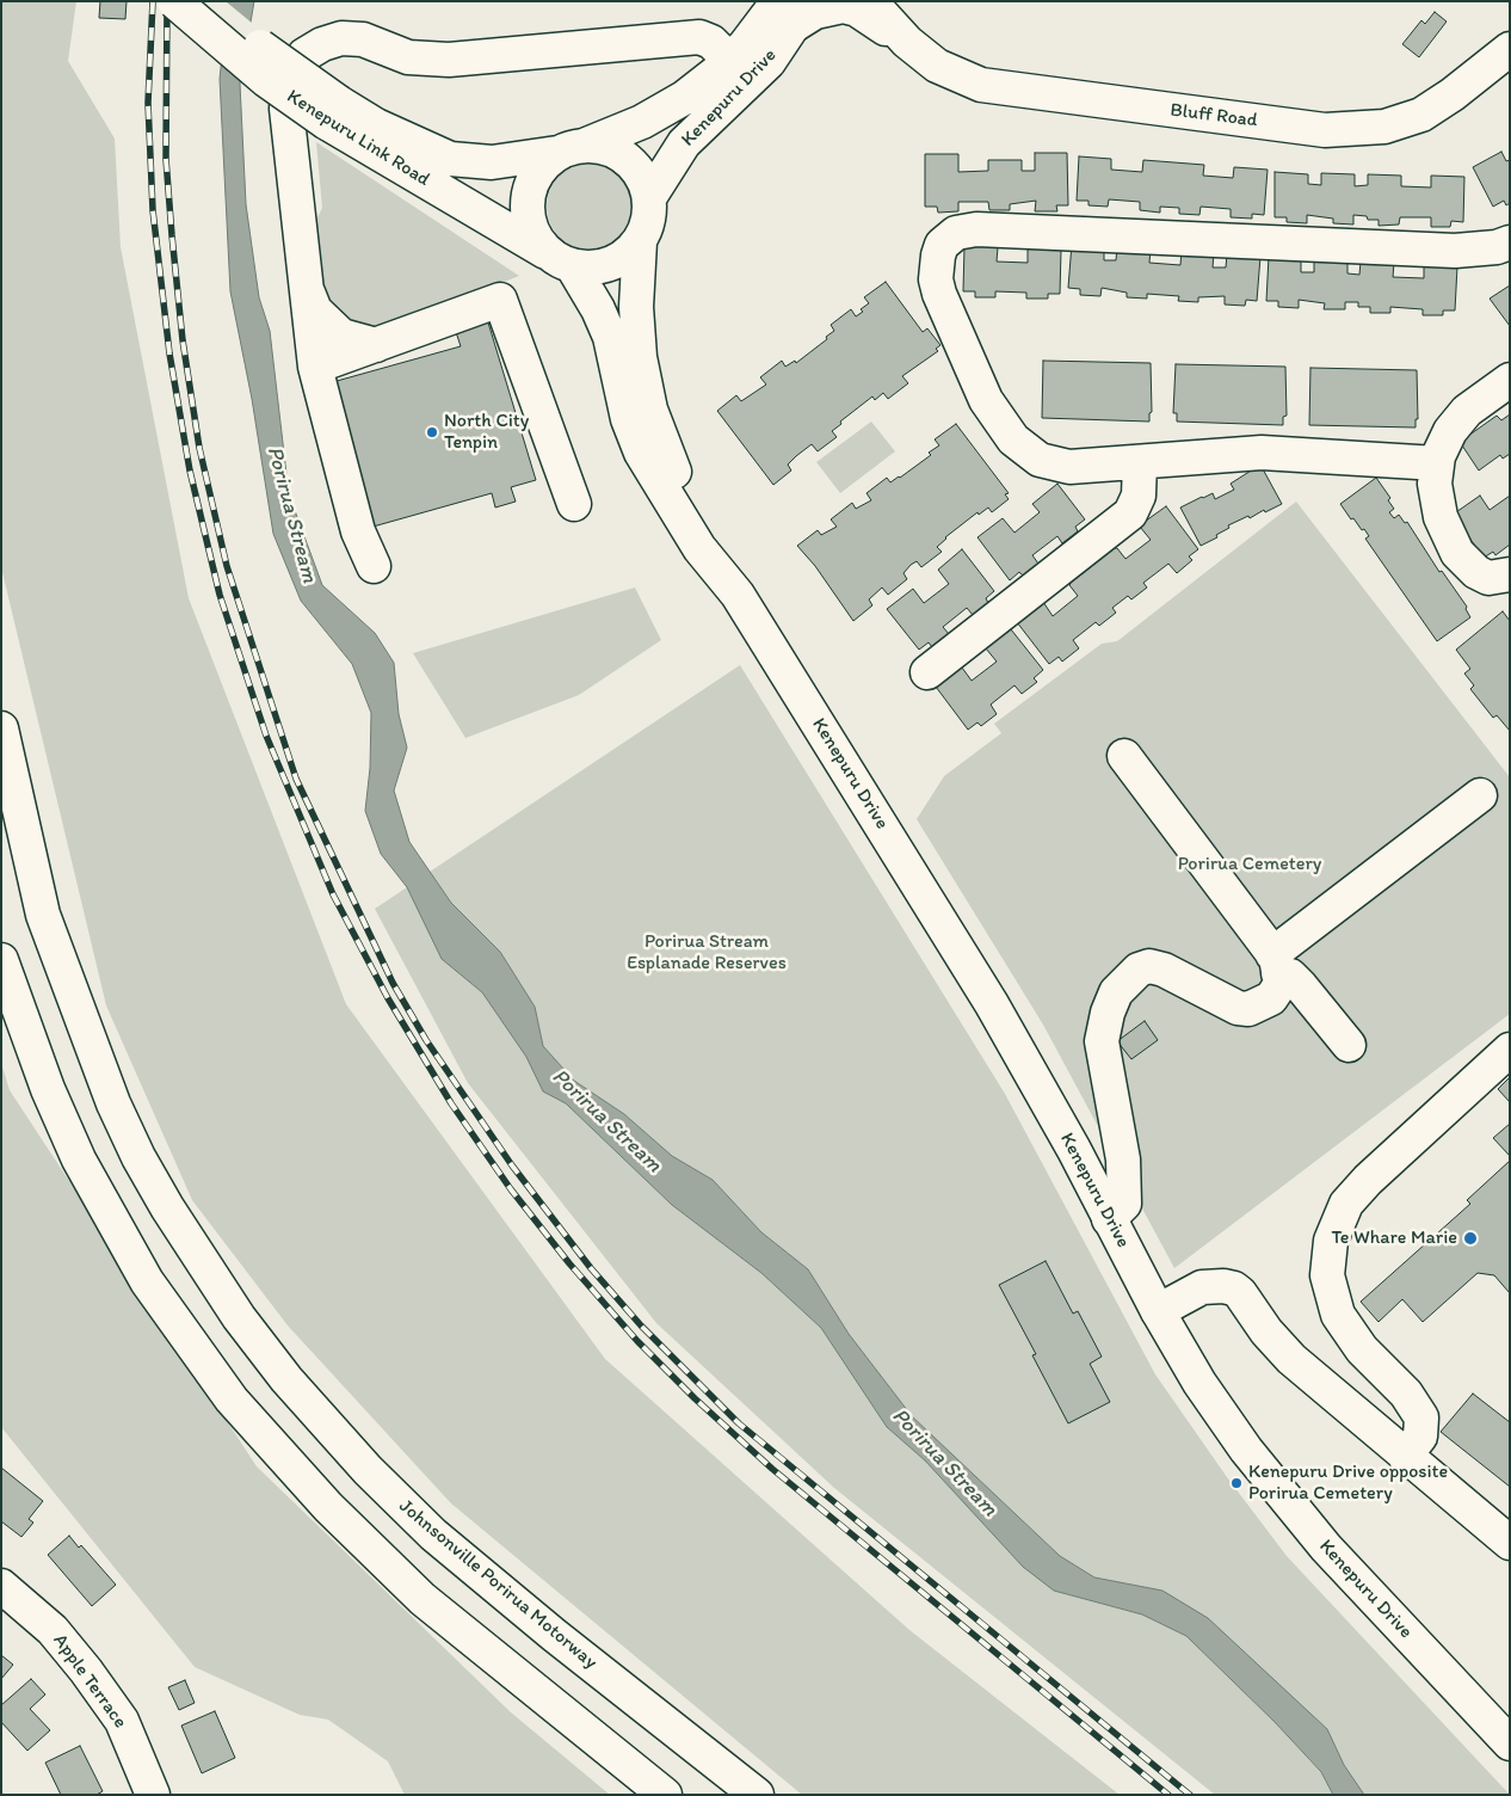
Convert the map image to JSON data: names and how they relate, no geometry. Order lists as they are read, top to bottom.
{
  "streets": {
    "main road": [
      "Kenepuru Drive",
      "Bluff Road",
      "Kenepuru Link Road",
      "Johnsonville Porirua Motorway",
      "Apple Terrace"
    ]
  },
  "crossings": [
    ["Kenepuru Drive", "Bluff Road"],
    ["Kenepuru Drive", "Kenepuru Link Road"]
  ],
  "water": ["Porirua Stream"],
  "parks": ["Porirua Cemetery", "Porirua Stream Esplanade Reserves"],
  "places": ["North City Tenpin", "Te Whare Marie", "Kenepuru Drive opposite Porirua Cemetery"]
}
